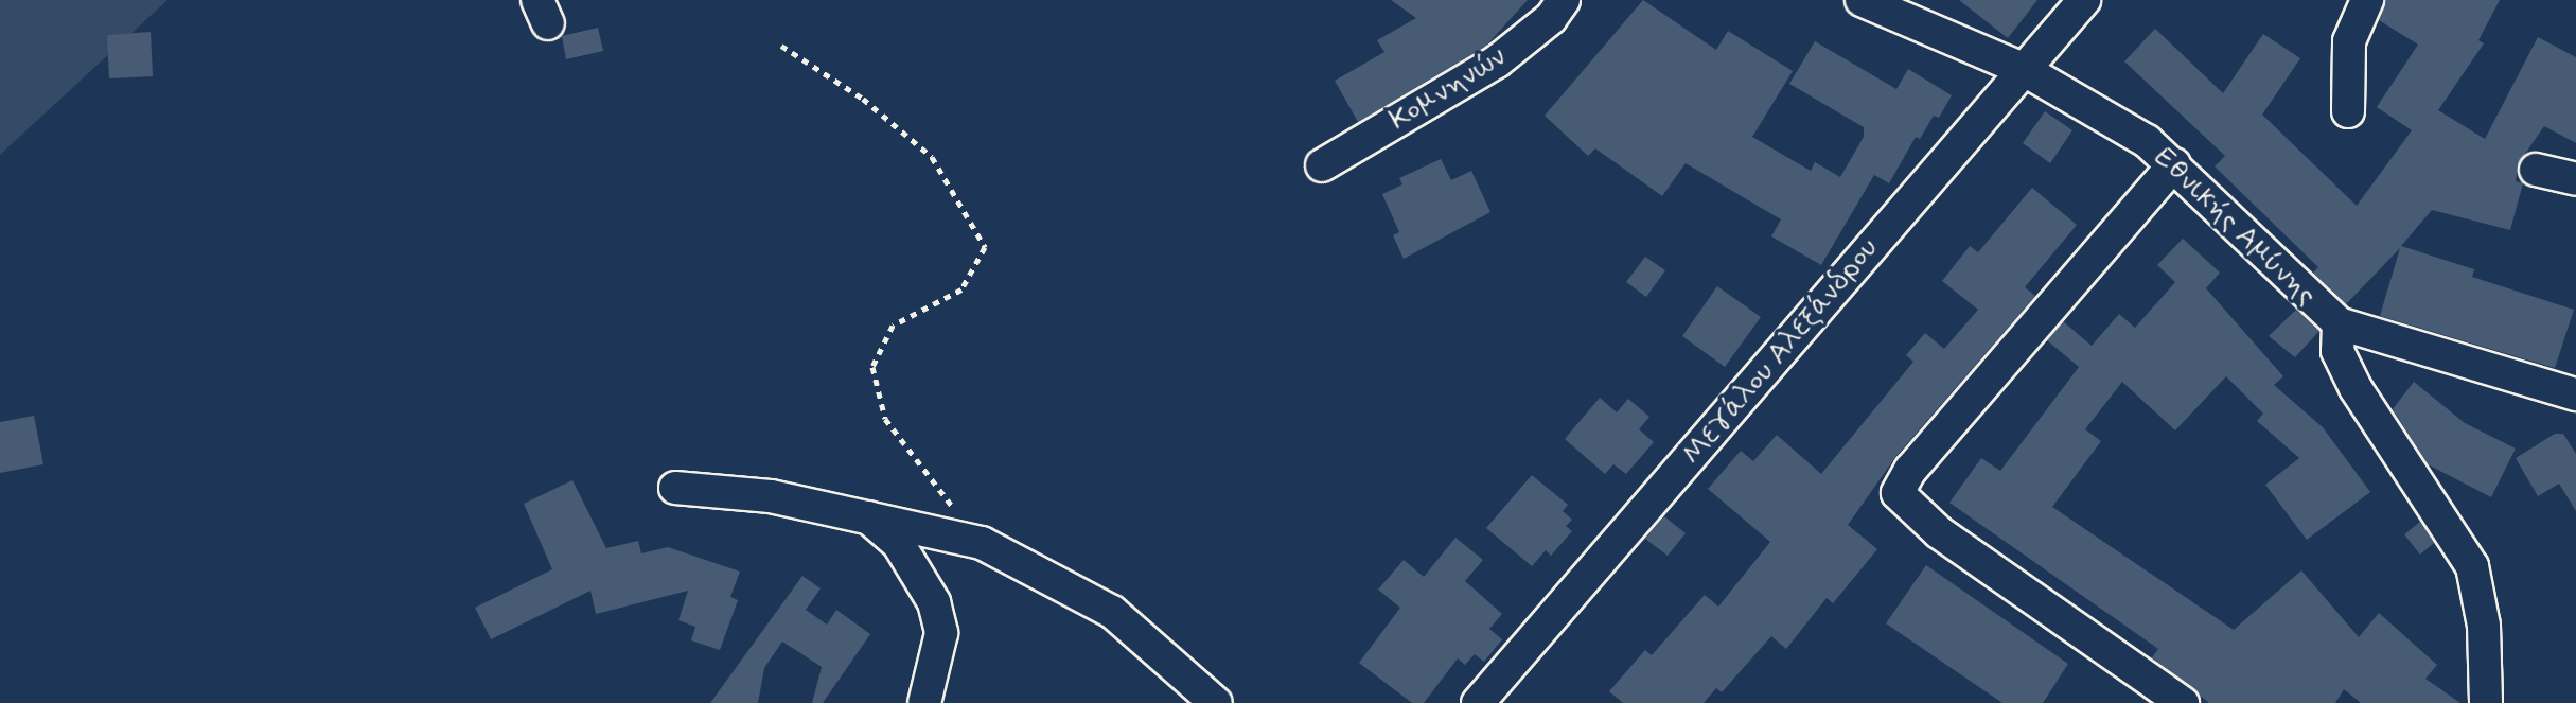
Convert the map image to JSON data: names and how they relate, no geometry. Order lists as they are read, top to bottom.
{
  "streets": {
    "street": ["Κομνηνών", "Εθνικής Αμύνης", "Μεγάλου Αλεξάνδρου"]
  },
  "crossings": [
    ["Εθνικής Αμύνης", "Μεγάλου Αλεξάνδρου"]
  ]
}
